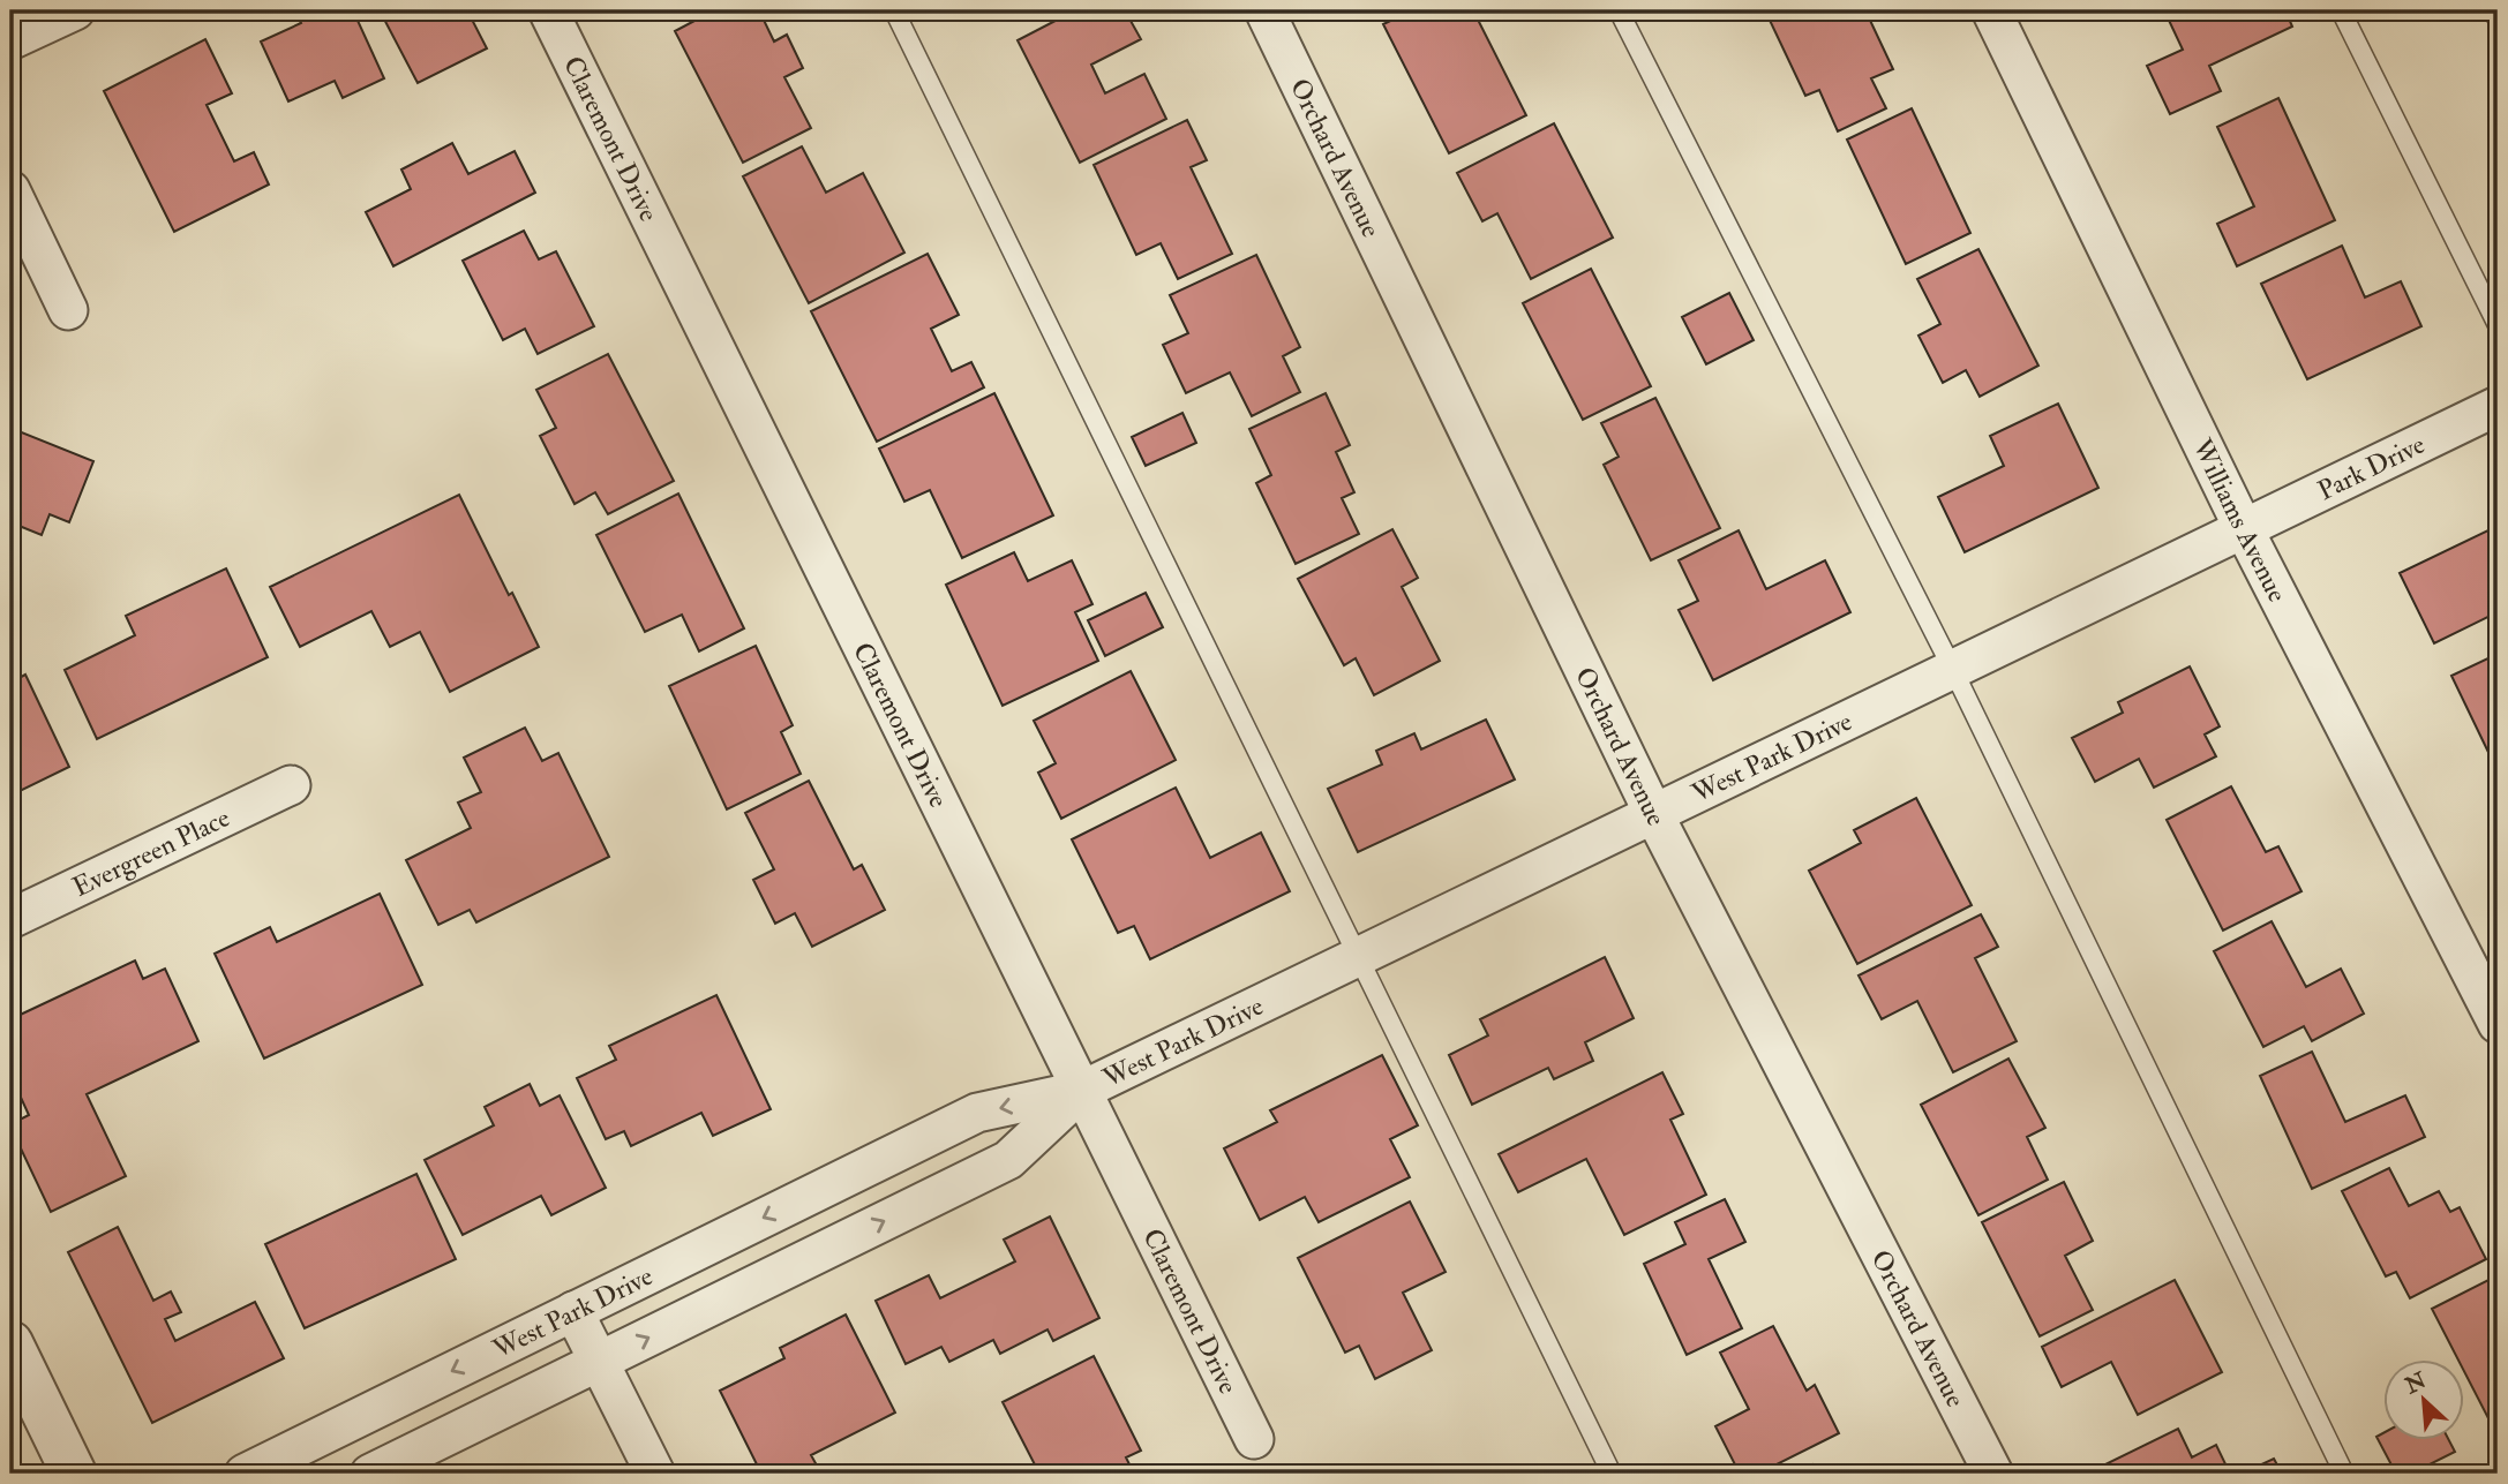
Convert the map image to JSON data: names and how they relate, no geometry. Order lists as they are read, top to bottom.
{
  "streets": {
    "street": [
      "Claremont Drive",
      "Orchard Avenue",
      "Park Drive",
      "Williams Avenue",
      "West Park Drive",
      "Evergreen Place"
    ]
  },
  "crossings": [
    ["Claremont Drive", "West Park Drive"],
    ["Orchard Avenue", "West Park Drive"],
    ["Park Drive", "Williams Avenue"],
    ["Park Drive", "West Park Drive"],
    ["Williams Avenue", "West Park Drive"]
  ],
  "north": "top left"
}
